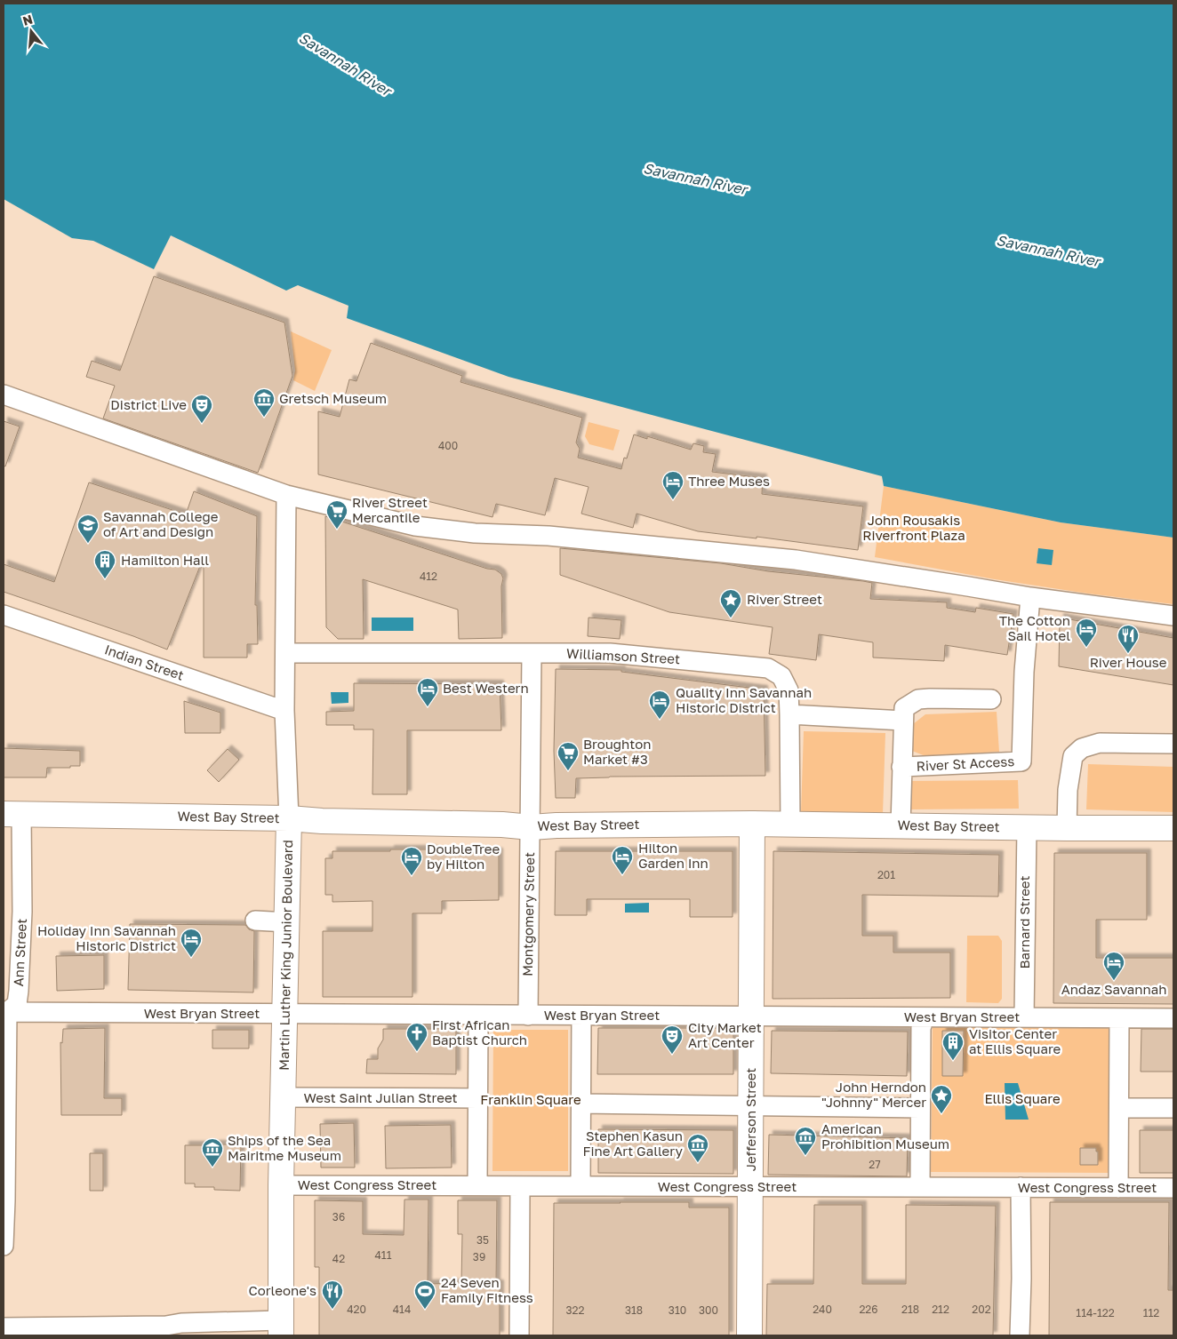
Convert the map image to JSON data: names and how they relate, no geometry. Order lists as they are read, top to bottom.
{
  "streets": {
    "main road": ["West Bay Street", "Martin Luther King Junior Boulevard", "Jefferson Street"],
    "street": [
      "Williamson Street",
      "Indian Street",
      "River St Access",
      "Montgomery Street",
      "Barnard Street",
      "Ann Street",
      "West Bryan Street",
      "West Saint Julian Street",
      "West Congress Street"
    ]
  },
  "crossings": [
    ["Williamson Street", "West Bay Street"],
    ["Williamson Street", "Montgomery Street"],
    ["Williamson Street", "Martin Luther King Junior Boulevard"],
    ["Indian Street", "Martin Luther King Junior Boulevard"],
    ["West Bay Street", "Montgomery Street"],
    ["West Bay Street", "Barnard Street"],
    ["West Bay Street", "Ann Street"],
    ["West Bay Street", "Martin Luther King Junior Boulevard"],
    ["West Bay Street", "Jefferson Street"],
    ["Montgomery Street", "West Bryan Street"],
    ["Barnard Street", "West Bryan Street"],
    ["Ann Street", "West Bryan Street"],
    ["Martin Luther King Junior Boulevard", "West Bryan Street"],
    ["Martin Luther King Junior Boulevard", "West Saint Julian Street"],
    ["Martin Luther King Junior Boulevard", "West Congress Street"],
    ["West Bryan Street", "Jefferson Street"],
    ["Jefferson Street", "West Congress Street"]
  ],
  "water": ["Savannah River"],
  "parks": ["John Rousakis Riverfront Plaza", "Ellis Square", "Franklin Square"],
  "places": {
    "museum": [
      "Gretsch Museum",
      "American Prohibition Museum",
      "Stephen Kasun Fine Art Gallery",
      "Ships of the Sea Mairitme Museum"
    ],
    "theatre": ["District Live", "City Market Art Center"],
    "hotel": [
      "Three Muses",
      "The Cotton Sail Hotel",
      "Best Western",
      "Quality Inn Savannah Historic District",
      "Hilton Garden Inn",
      "DoubleTree by Hilton",
      "Holiday Inn Savannah Historic District",
      "Andaz Savannah"
    ],
    "supermarket": ["River Street Mercantile", "Broughton Market #3"],
    "school or university": ["Savannah College of Art and Design"],
    "building": ["Hamilton Hall", "Visitor Center at Ellis Square"],
    "place": ["River Street", "John Herndon \"Johnny\" Mercer"],
    "restaurant": ["River House", "Corleone's"],
    "church": ["First African Baptist Church"],
    "sports": ["24 Seven Family Fitness"]
  },
  "house_numbers": [
    "400",
    "412",
    "201",
    "27",
    "36",
    "35",
    "411",
    "39",
    "42",
    "420",
    "414",
    "240",
    "226",
    "218",
    "212",
    "202",
    "322",
    "318",
    "310",
    "300",
    "114-122",
    "112"
  ],
  "north": "top"
}
